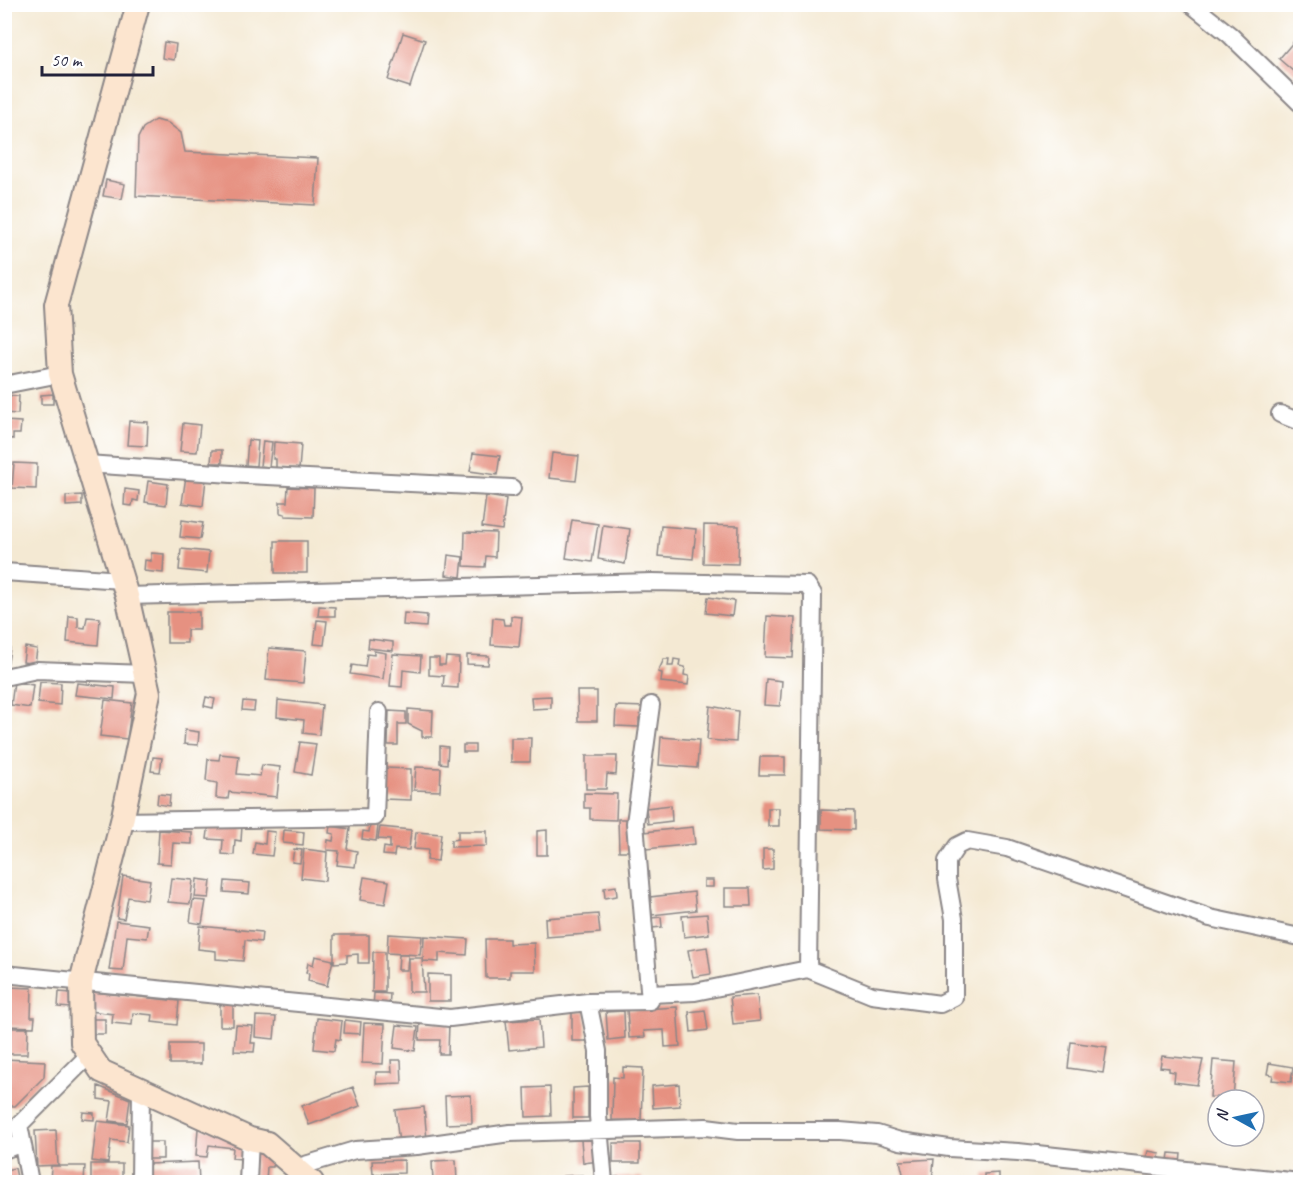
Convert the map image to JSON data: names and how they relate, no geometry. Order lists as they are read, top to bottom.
{
  "scale_bar": "50 m",
  "north": "left"
}
